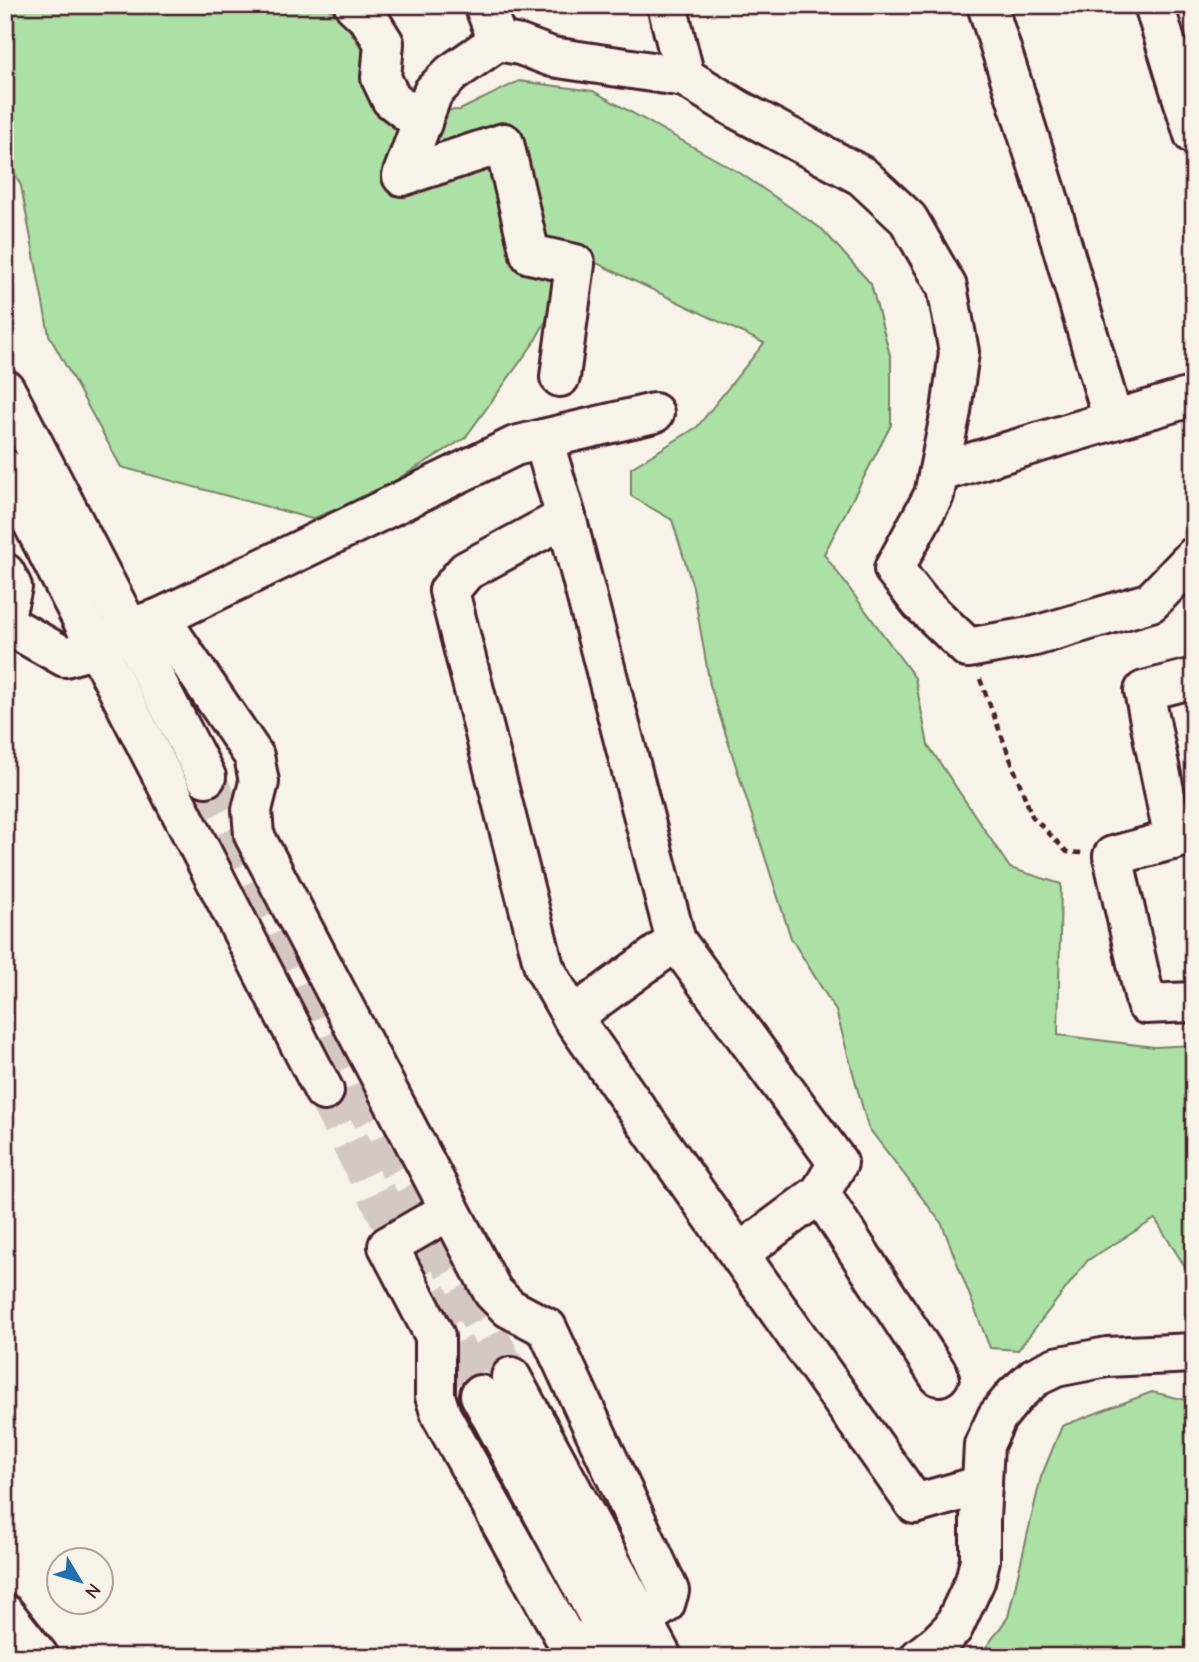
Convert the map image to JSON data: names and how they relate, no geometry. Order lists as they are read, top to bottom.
{
  "north": "bottom right"
}
